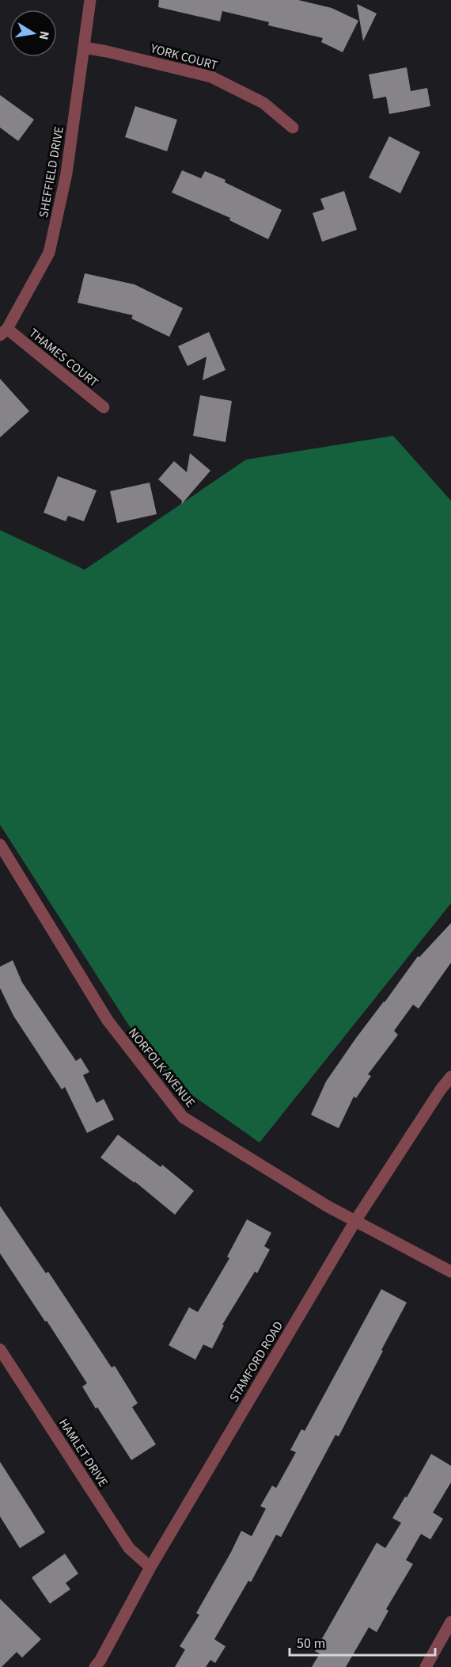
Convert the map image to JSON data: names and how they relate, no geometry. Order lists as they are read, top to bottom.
{
  "streets": {
    "street": [
      "YORK COURT",
      "SHEFFIELD DRIVE",
      "THAMES COURT",
      "NORFOLK AVENUE",
      "STAMFORD ROAD",
      "HAMLET DRIVE"
    ]
  },
  "crossings": [
    ["YORK COURT", "SHEFFIELD DRIVE"],
    ["SHEFFIELD DRIVE", "THAMES COURT"],
    ["NORFOLK AVENUE", "STAMFORD ROAD"],
    ["STAMFORD ROAD", "HAMLET DRIVE"]
  ],
  "scale_bar": "50 m",
  "north": "right"
}
